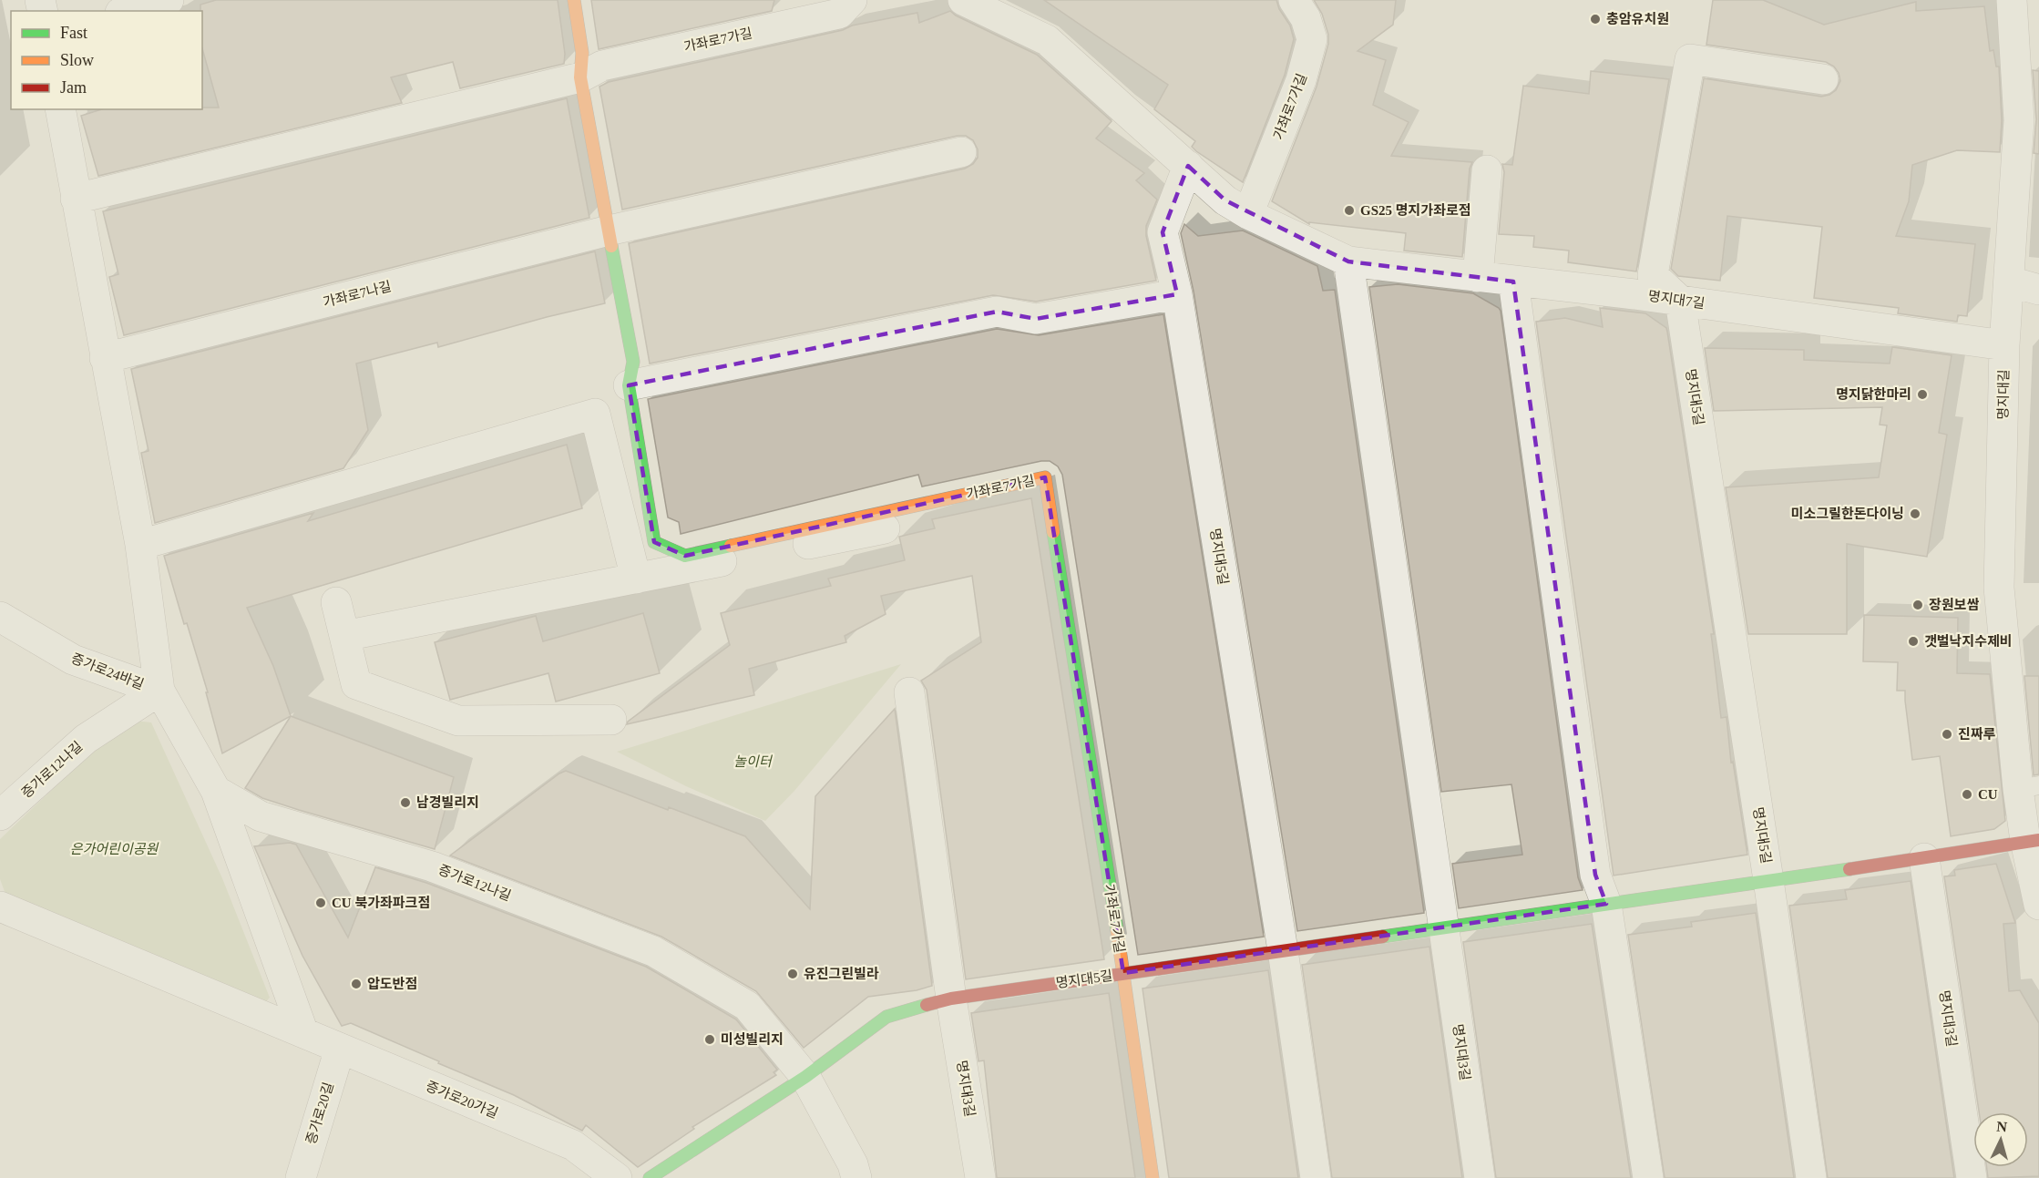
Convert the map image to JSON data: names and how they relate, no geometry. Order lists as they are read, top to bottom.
{
  "streets": {
    "street": [
      "가좌로7가길",
      "가좌로7나길",
      "명지대7길",
      "명지대길",
      "명지대5길",
      "증가로24바길",
      "증가로12나길",
      "명지대3길",
      "증가로20가길",
      "증가로20길"
    ]
  },
  "crossings": [
    ["가좌로7가길", "가좌로7나길"],
    ["가좌로7가길", "명지대5길"],
    ["명지대7길", "명지대길"],
    ["명지대7길", "명지대5길"],
    ["명지대길", "명지대5길"],
    ["명지대5길", "증가로12나길"],
    ["명지대5길", "명지대3길"],
    ["증가로24바길", "증가로12나길"],
    ["증가로20가길", "증가로20길"]
  ],
  "parks": ["놀이터", "은가어린이공원"],
  "places": [
    "충암유치원",
    "GS25 명지가좌로점",
    "명지닭한마리",
    "미소그릴한돈다이닝",
    "장원보쌈",
    "갯벌낙지수제비",
    "진짜루",
    "CU",
    "남경빌리지",
    "CU 북가좌파크점",
    "유진그린빌라",
    "압도반점",
    "미성빌리지"
  ],
  "legend": ["Fast", "Slow", "Jam"],
  "north": "top"
}
